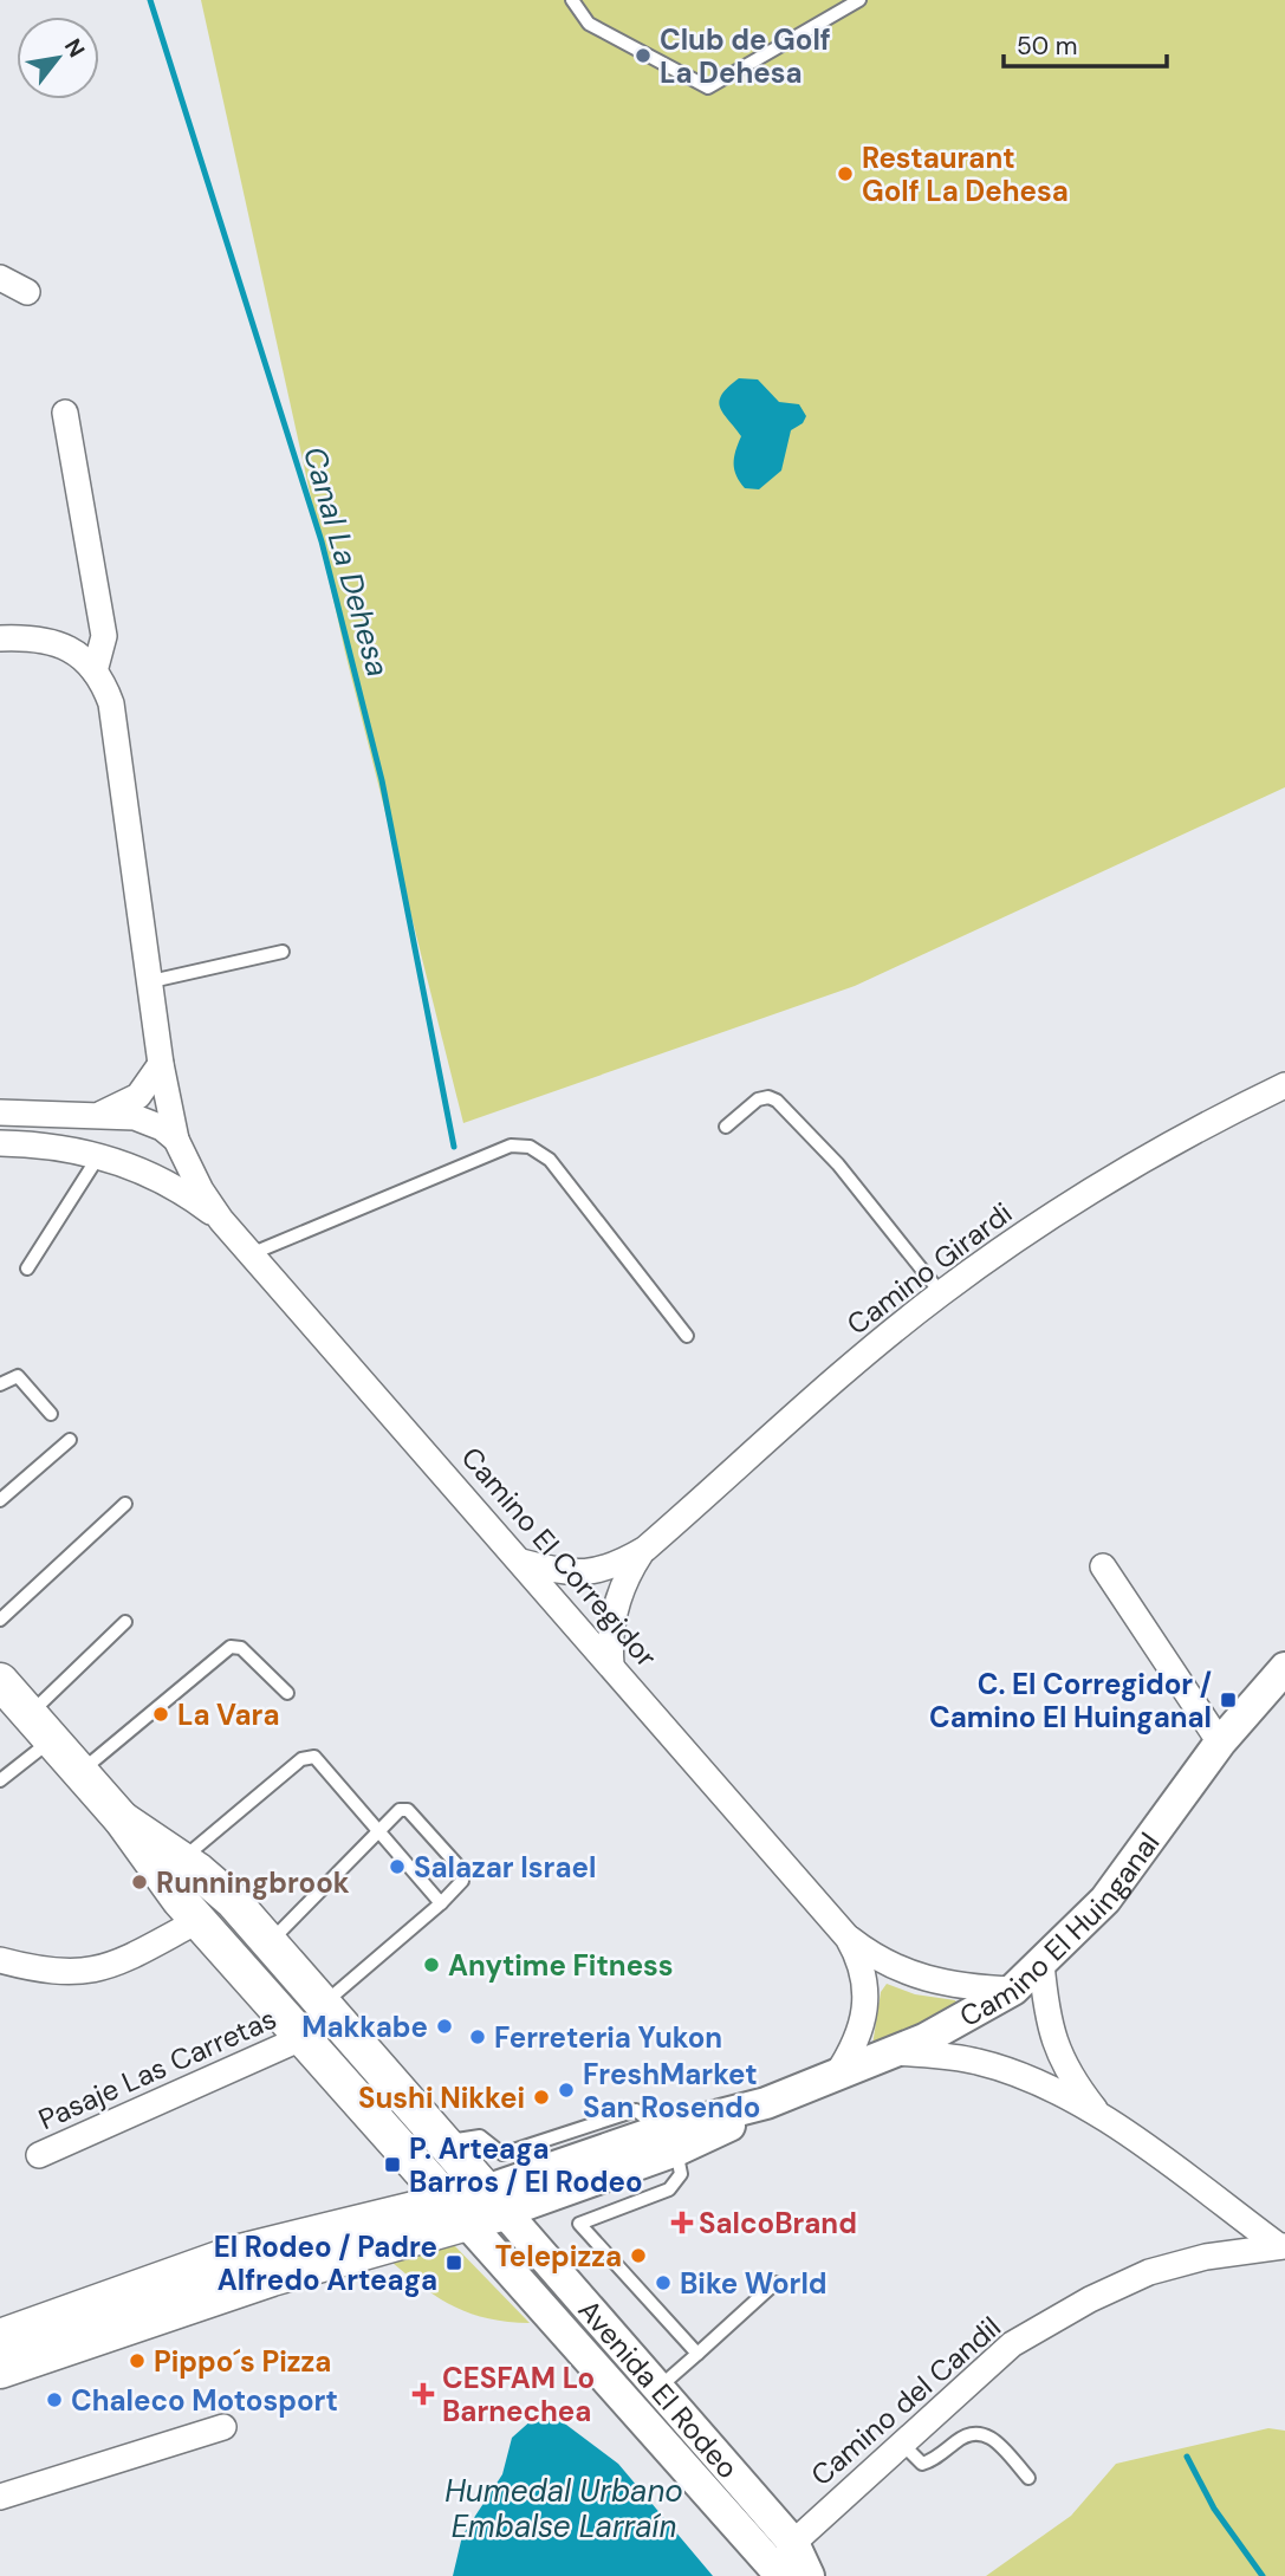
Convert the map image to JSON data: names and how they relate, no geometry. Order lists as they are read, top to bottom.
{
  "streets": {
    "main road": ["Avenida El Rodeo"],
    "street": [
      "Camino Girardi",
      "Camino El Corregidor",
      "Camino El Huinganal",
      "Pasaje Las Carretas",
      "Camino del Candil"
    ]
  },
  "crossings": [
    ["Camino Girardi", "Camino El Corregidor"],
    ["Camino El Corregidor", "Camino El Huinganal"],
    ["Camino El Huinganal", "Avenida El Rodeo"],
    ["Pasaje Las Carretas", "Avenida El Rodeo"],
    ["Avenida El Rodeo", "Camino del Candil"]
  ],
  "water": ["Canal La Dehesa", "Humedal Urbano Embalse Larraín"],
  "places": {
    "other": [
      "Club de Golf La Dehesa",
      "Restaurant Golf La Dehesa",
      "La Vara",
      "Salazar Israel",
      "Runningbrook",
      "Anytime Fitness",
      "Makkabe",
      "Ferreteria Yukon",
      "FreshMarket San Rosendo",
      "Sushi Nikkei",
      "Telepizza",
      "Bike World",
      "Pippo´s Pizza",
      "Chaleco Motosport"
    ],
    "transit": ["C. El Corregidor / Camino El Huinganal", "P. Arteaga Barros / El Rodeo", "El Rodeo / Padre Alfredo Arteaga"],
    "health": ["SalcoBrand", "CESFAM Lo Barnechea"]
  },
  "scale_bar": "50 m",
  "north": "top right"
}
